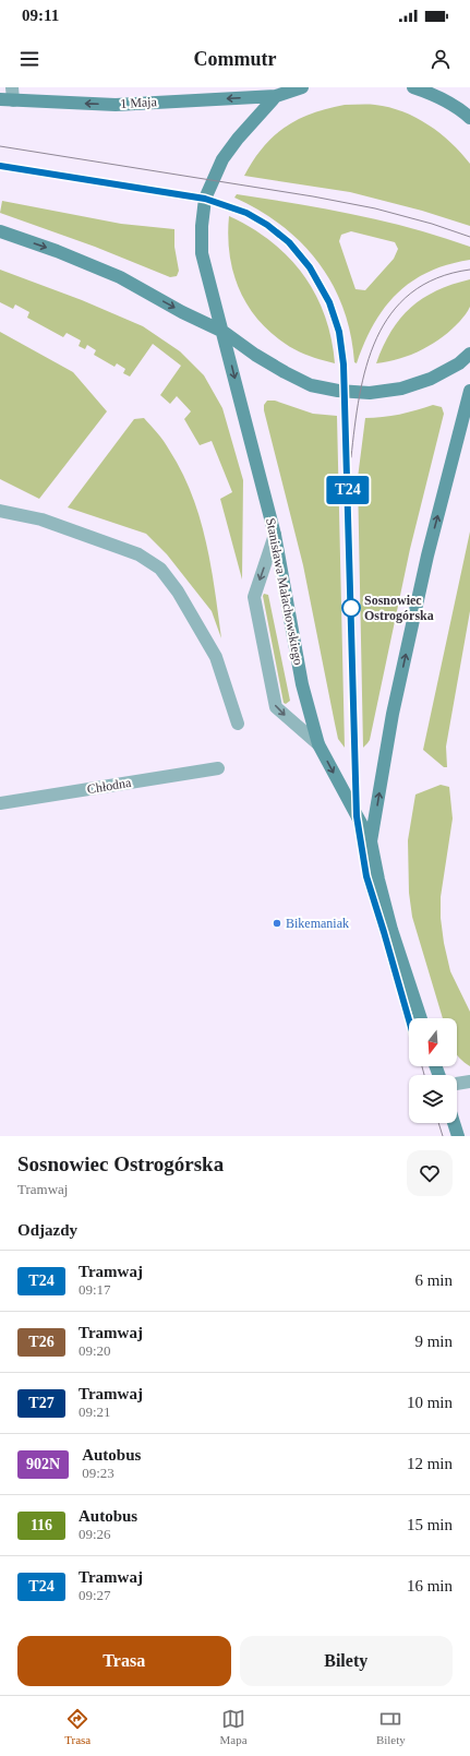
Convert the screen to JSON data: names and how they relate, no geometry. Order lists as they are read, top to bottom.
{
  "streets": {
    "street": ["1 Maja", "Stanisława Małachowskiego", "Chłodna"]
  },
  "crossings": [
    ["1 Maja", "Stanisława Małachowskiego"]
  ],
  "one_way": ["1 Maja"],
  "places": ["Sosnowiec Ostrogórska", "Bikemaniak"],
  "lines": ["tram line T24"],
  "north": "bottom",
  "page": {
    "status": "09:11",
    "header": "Commutr",
    "on_map": "T24",
    "heading": [
      ["Sosnowiec Ostrogórska", "Tramwaj"],
      "Odjazdy"
    ],
    "list": [
      {
        "mark": "T24",
        "name": "Tramwaj",
        "note": "09:17",
        "value": "6 min"
      },
      {
        "mark": "T26",
        "name": "Tramwaj",
        "note": "09:20",
        "value": "9 min"
      },
      {
        "mark": "T27",
        "name": "Tramwaj",
        "note": "09:21",
        "value": "10 min"
      },
      {
        "mark": "902N",
        "name": "Autobus",
        "note": "09:23",
        "value": "12 min"
      },
      {
        "mark": "116",
        "name": "Autobus",
        "note": "09:26",
        "value": "15 min"
      },
      {
        "mark": "T24",
        "name": "Tramwaj",
        "note": "09:27",
        "value": "16 min"
      }
    ],
    "buttons": ["Trasa", "Bilety"],
    "tabs": ["Trasa", "Mapa", "Bilety"]
  }
}
